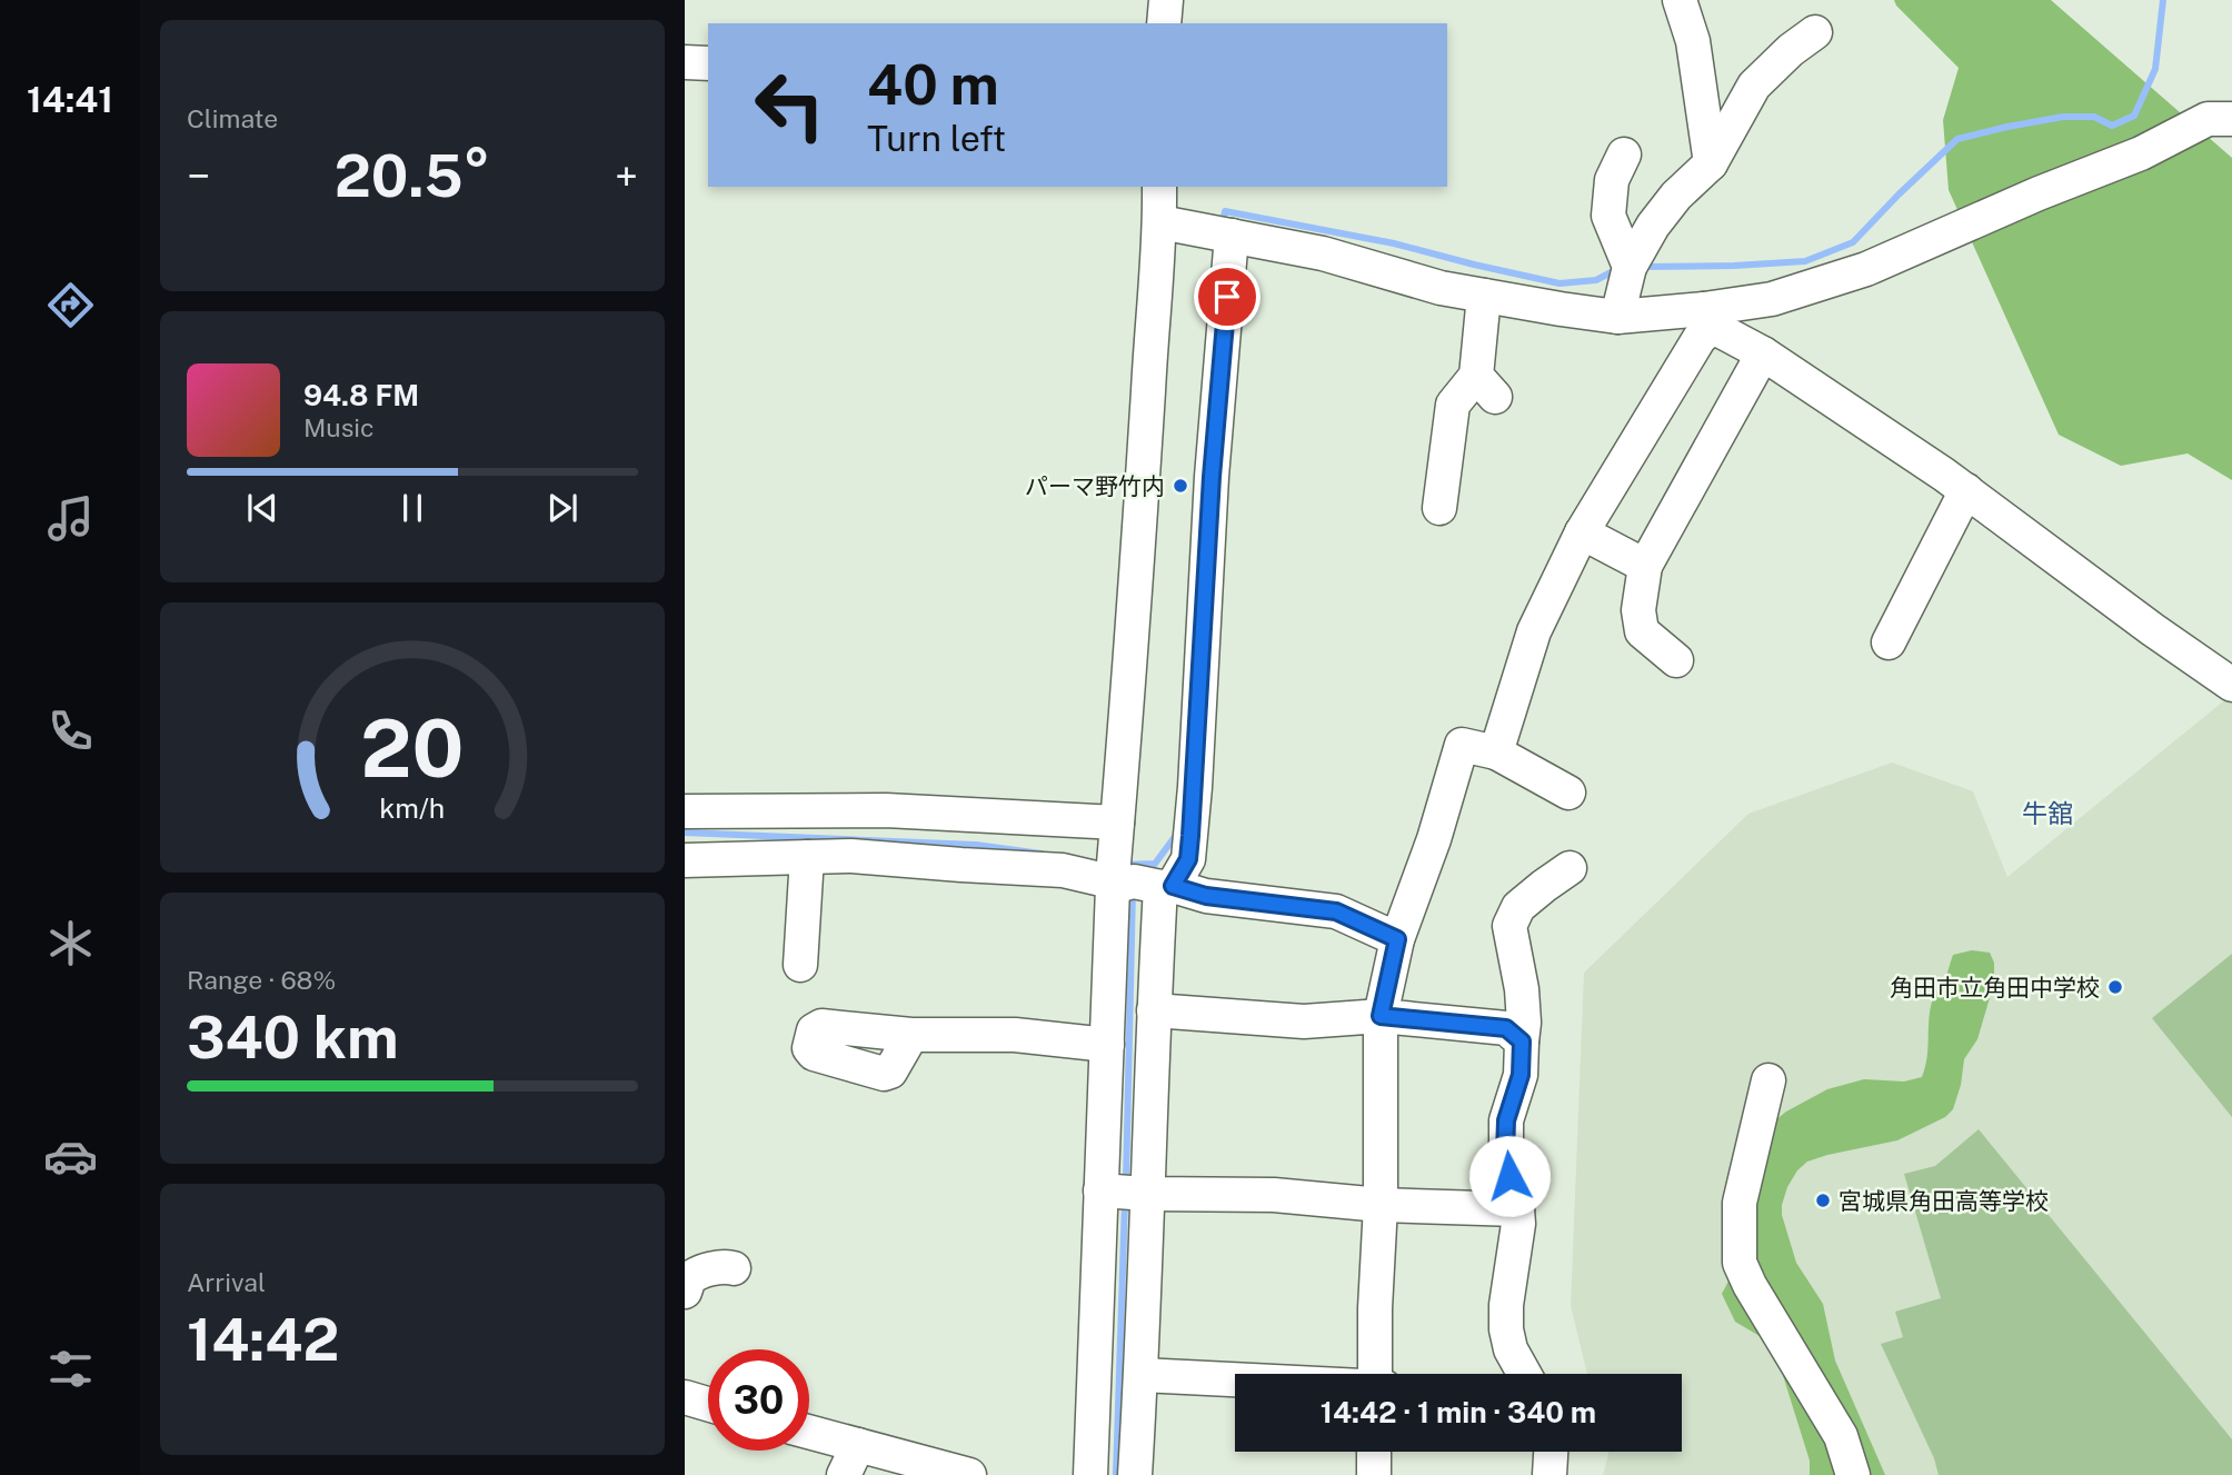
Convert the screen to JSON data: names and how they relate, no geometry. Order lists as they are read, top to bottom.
{
  "districts": ["牛舘"],
  "places": ["パーマ野竹内", "角田市立角田中学校", "宮城県角田高等学校"],
  "page": {
    "tabs": "14:41",
    "tile": [
      "Climate",
      ["Range · 68%", "340 km"],
      ["Arrival", "14:42"]
    ],
    "turn": ["40 m", "Turn left"],
    "heat": ["−", "20.5°", "+"],
    "song": ["94.8 FM", "Music"],
    "limit": "30",
    "trip": "14:42 · 1 min · 340 m",
    "gauge": ["20", "km/h"]
  }
}
